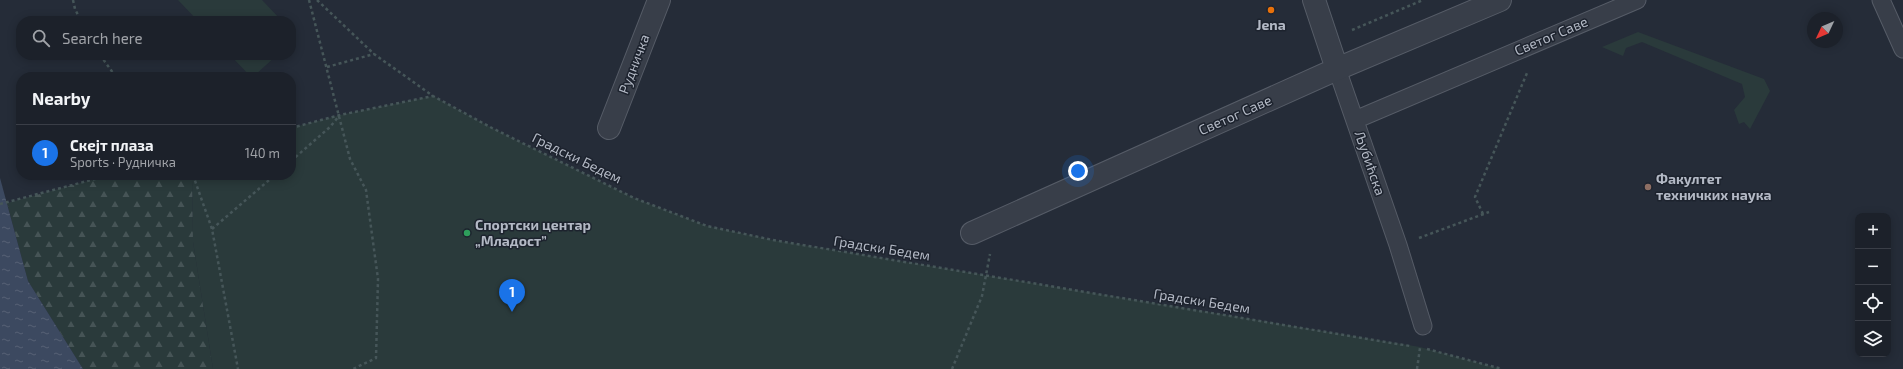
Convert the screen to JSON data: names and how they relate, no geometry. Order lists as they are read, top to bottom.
{
  "streets": {
    "street": ["Светог Саве", "Рудничка", "Љубићска"],
    "path": ["Градски Бедем"]
  },
  "crossings": [
    ["Светог Саве", "Љубићска"]
  ],
  "places": ["Jena", "Факултет техничких наука", "Спортски центар „Младост”"],
  "north": "bottom left",
  "page": {
    "search": "Search here",
    "heading": "Nearby",
    "list": [
      {
        "mark": "1",
        "name": "Скејт плаза",
        "note": "Sports · Рудничка",
        "value": "140 m"
      }
    ],
    "map_buttons": ["+", "−"],
    "pins": "1"
  }
}
